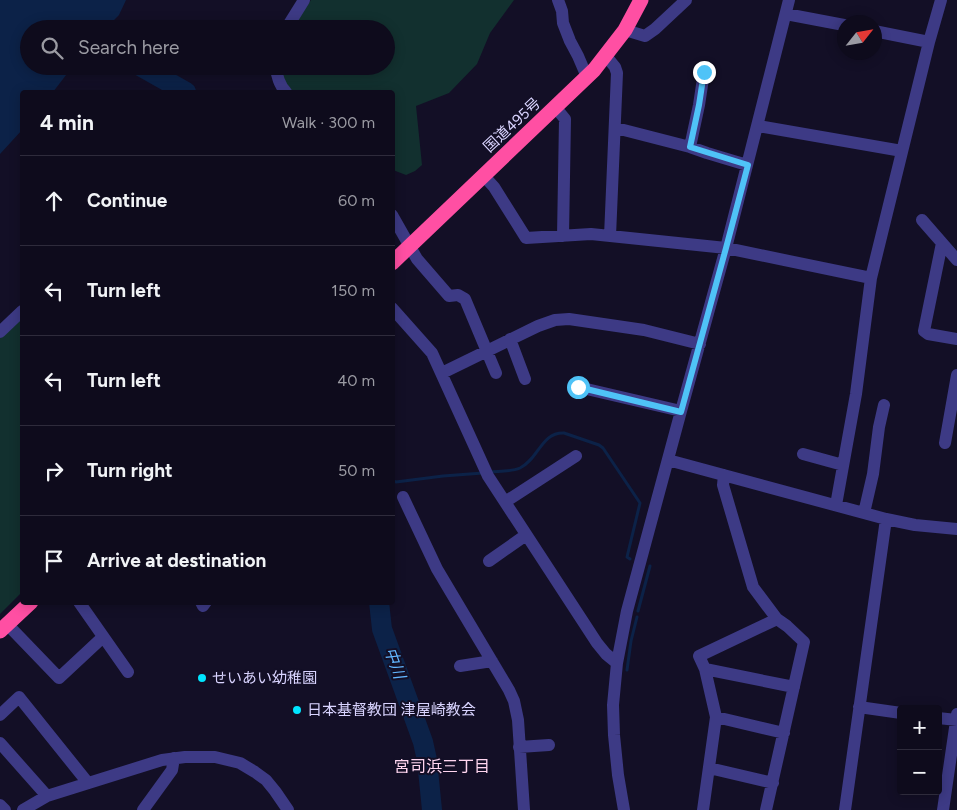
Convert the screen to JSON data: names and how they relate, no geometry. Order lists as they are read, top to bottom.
{
  "streets": {
    "highway": ["国道495号"]
  },
  "districts": ["宮司浜三丁目"],
  "water": ["中川"],
  "places": ["せいあい幼稚園", "日本基督教団 津屋崎教会"],
  "north": "top right",
  "page": {
    "search": "Search here",
    "heading": ["4 min", "Walk · 300 m"],
    "list": [
      ["Continue", "60 m"],
      ["Turn left", "150 m"],
      ["Turn left", "40 m"],
      ["Turn right", "50 m"],
      "Arrive at destination"
    ],
    "map_buttons": ["+", "−"]
  }
}
